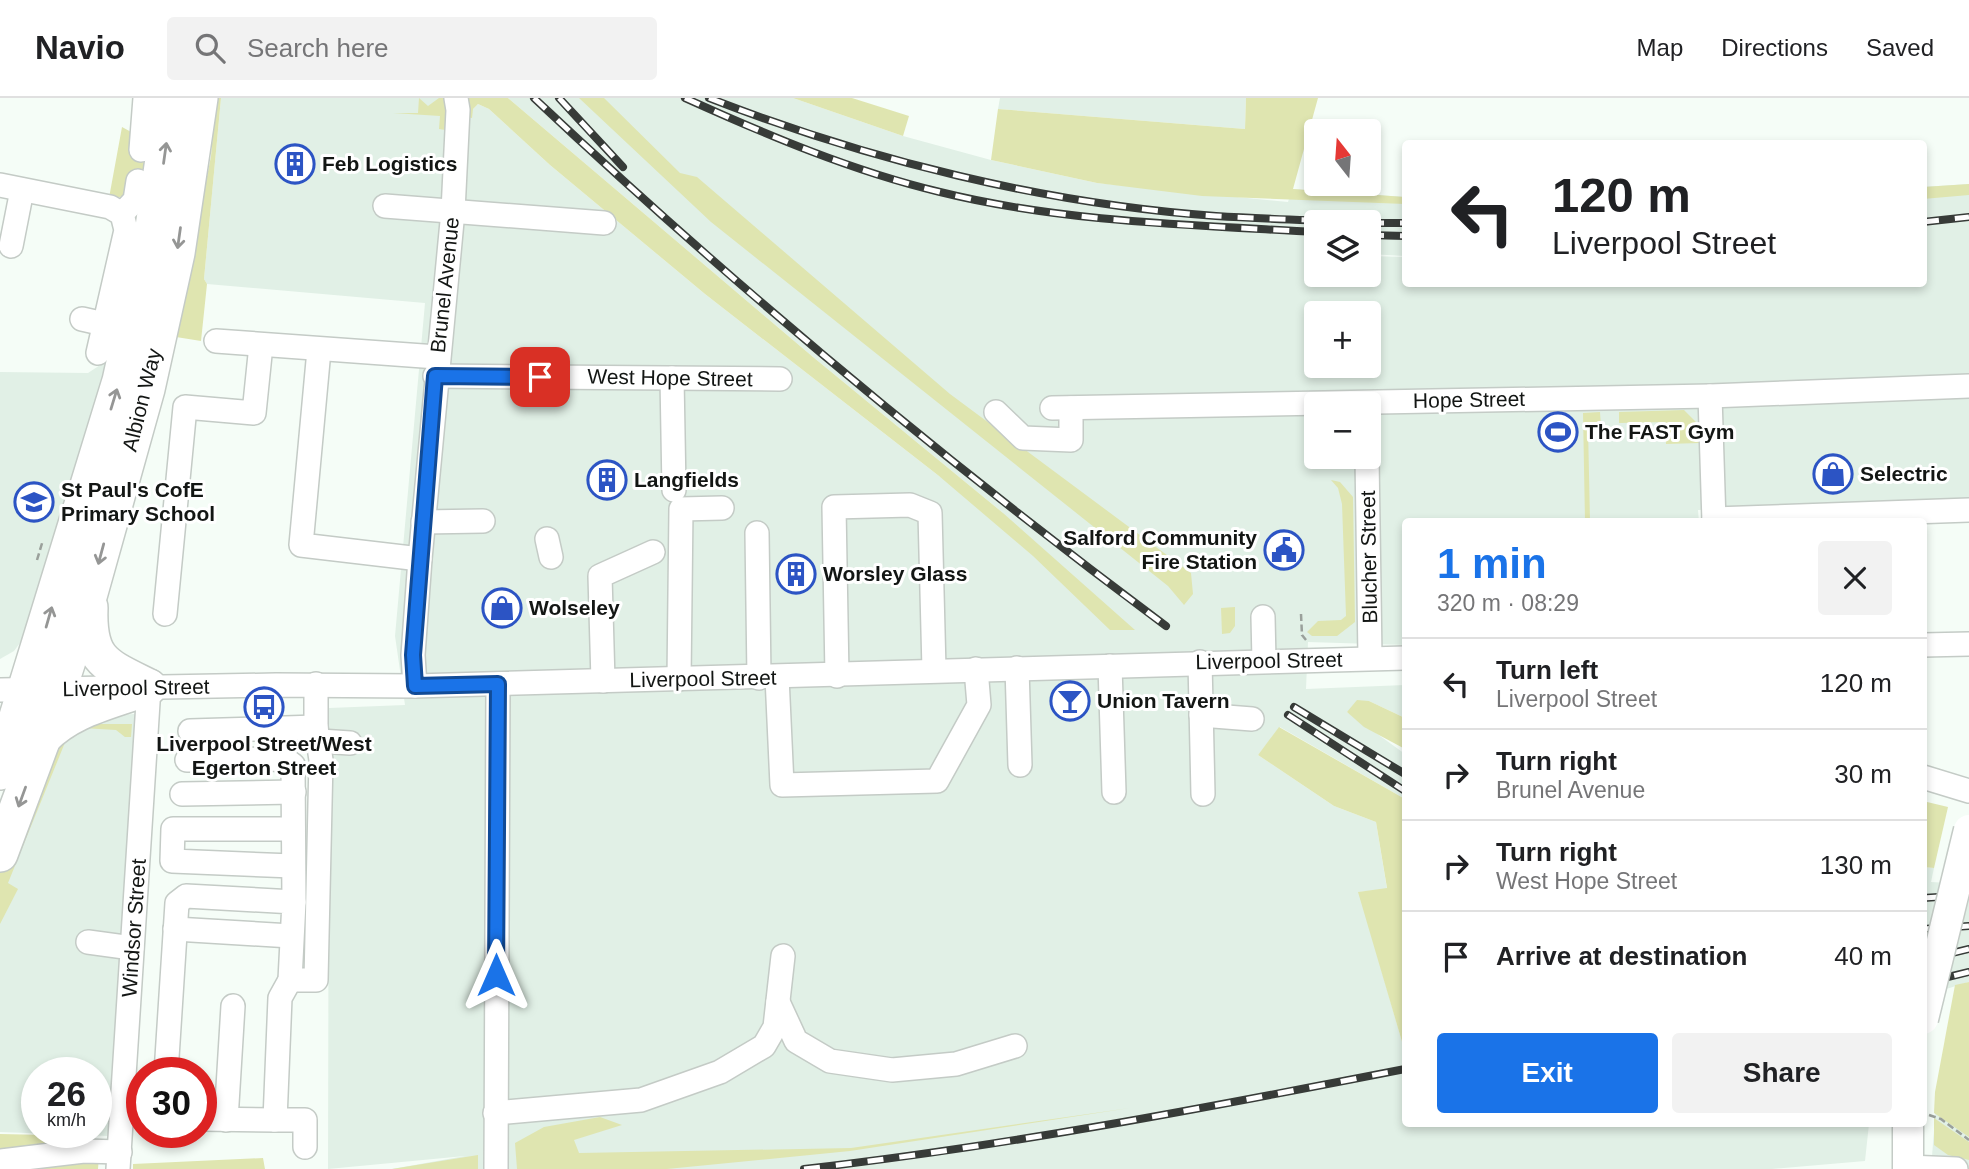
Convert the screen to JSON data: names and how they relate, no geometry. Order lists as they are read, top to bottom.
{
  "streets": {
    "highway": ["Albion Way"],
    "street": [
      "Brunel Avenue",
      "West Hope Street",
      "Hope Street",
      "Blucher Street",
      "Liverpool Street",
      "Windsor Street"
    ]
  },
  "crossings": [
    ["Brunel Avenue", "West Hope Street"],
    ["Brunel Avenue", "Liverpool Street"],
    ["Albion Way", "Liverpool Street"],
    ["Blucher Street", "Liverpool Street"],
    ["Liverpool Street", "Windsor Street"]
  ],
  "places": {
    "building": ["Feb Logistics", "Langfields", "Worsley Glass"],
    "sports": ["The FAST Gym"],
    "shop": ["Selectric", "Wolseley"],
    "school or university": ["St Paul's CofE Primary School"],
    "public building": ["Salford Community Fire Station"],
    "bar": ["Union Tavern"],
    "bus stop": ["Liverpool Street/West Egerton Street"]
  },
  "north": "top",
  "page": {
    "header": "Navio",
    "search": "Search here",
    "nav": ["Map", "Directions", "Saved"],
    "map_buttons": ["+", "−"],
    "turn": ["120 m", "Liverpool Street"],
    "heading": ["1 min", "320 m · 08:29"],
    "list": [
      {
        "name": "Turn left",
        "note": "Liverpool Street",
        "value": "120 m"
      },
      {
        "name": "Turn right",
        "note": "Brunel Avenue",
        "value": "30 m"
      },
      {
        "name": "Turn right",
        "note": "West Hope Street",
        "value": "130 m"
      },
      {
        "name": "Arrive at destination",
        "value": "40 m"
      }
    ],
    "buttons": ["Exit", "Share"],
    "speed": "26 km/h",
    "limit": "30"
  }
}
